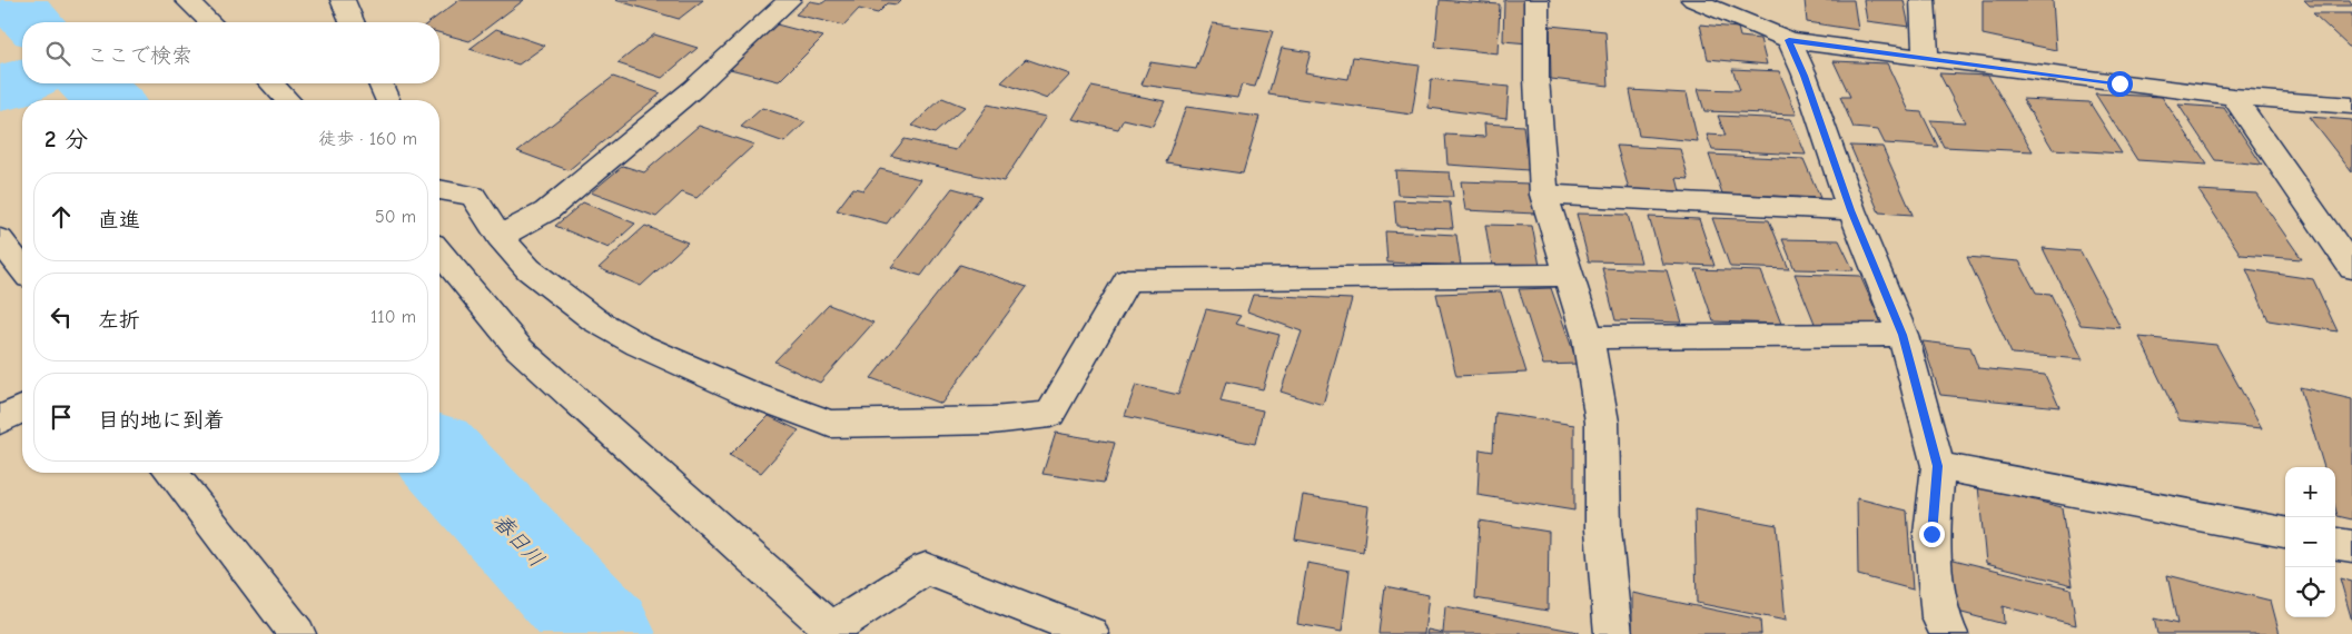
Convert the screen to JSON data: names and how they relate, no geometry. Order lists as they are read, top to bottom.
{
  "water": ["春日川"],
  "page": {
    "search": "ここで検索",
    "heading": ["2 分", "徒歩 · 160 m"],
    "list": [
      ["直進", "50 m"],
      ["左折", "110 m"],
      "目的地に到着"
    ],
    "map_buttons": ["+", "−"]
  }
}
